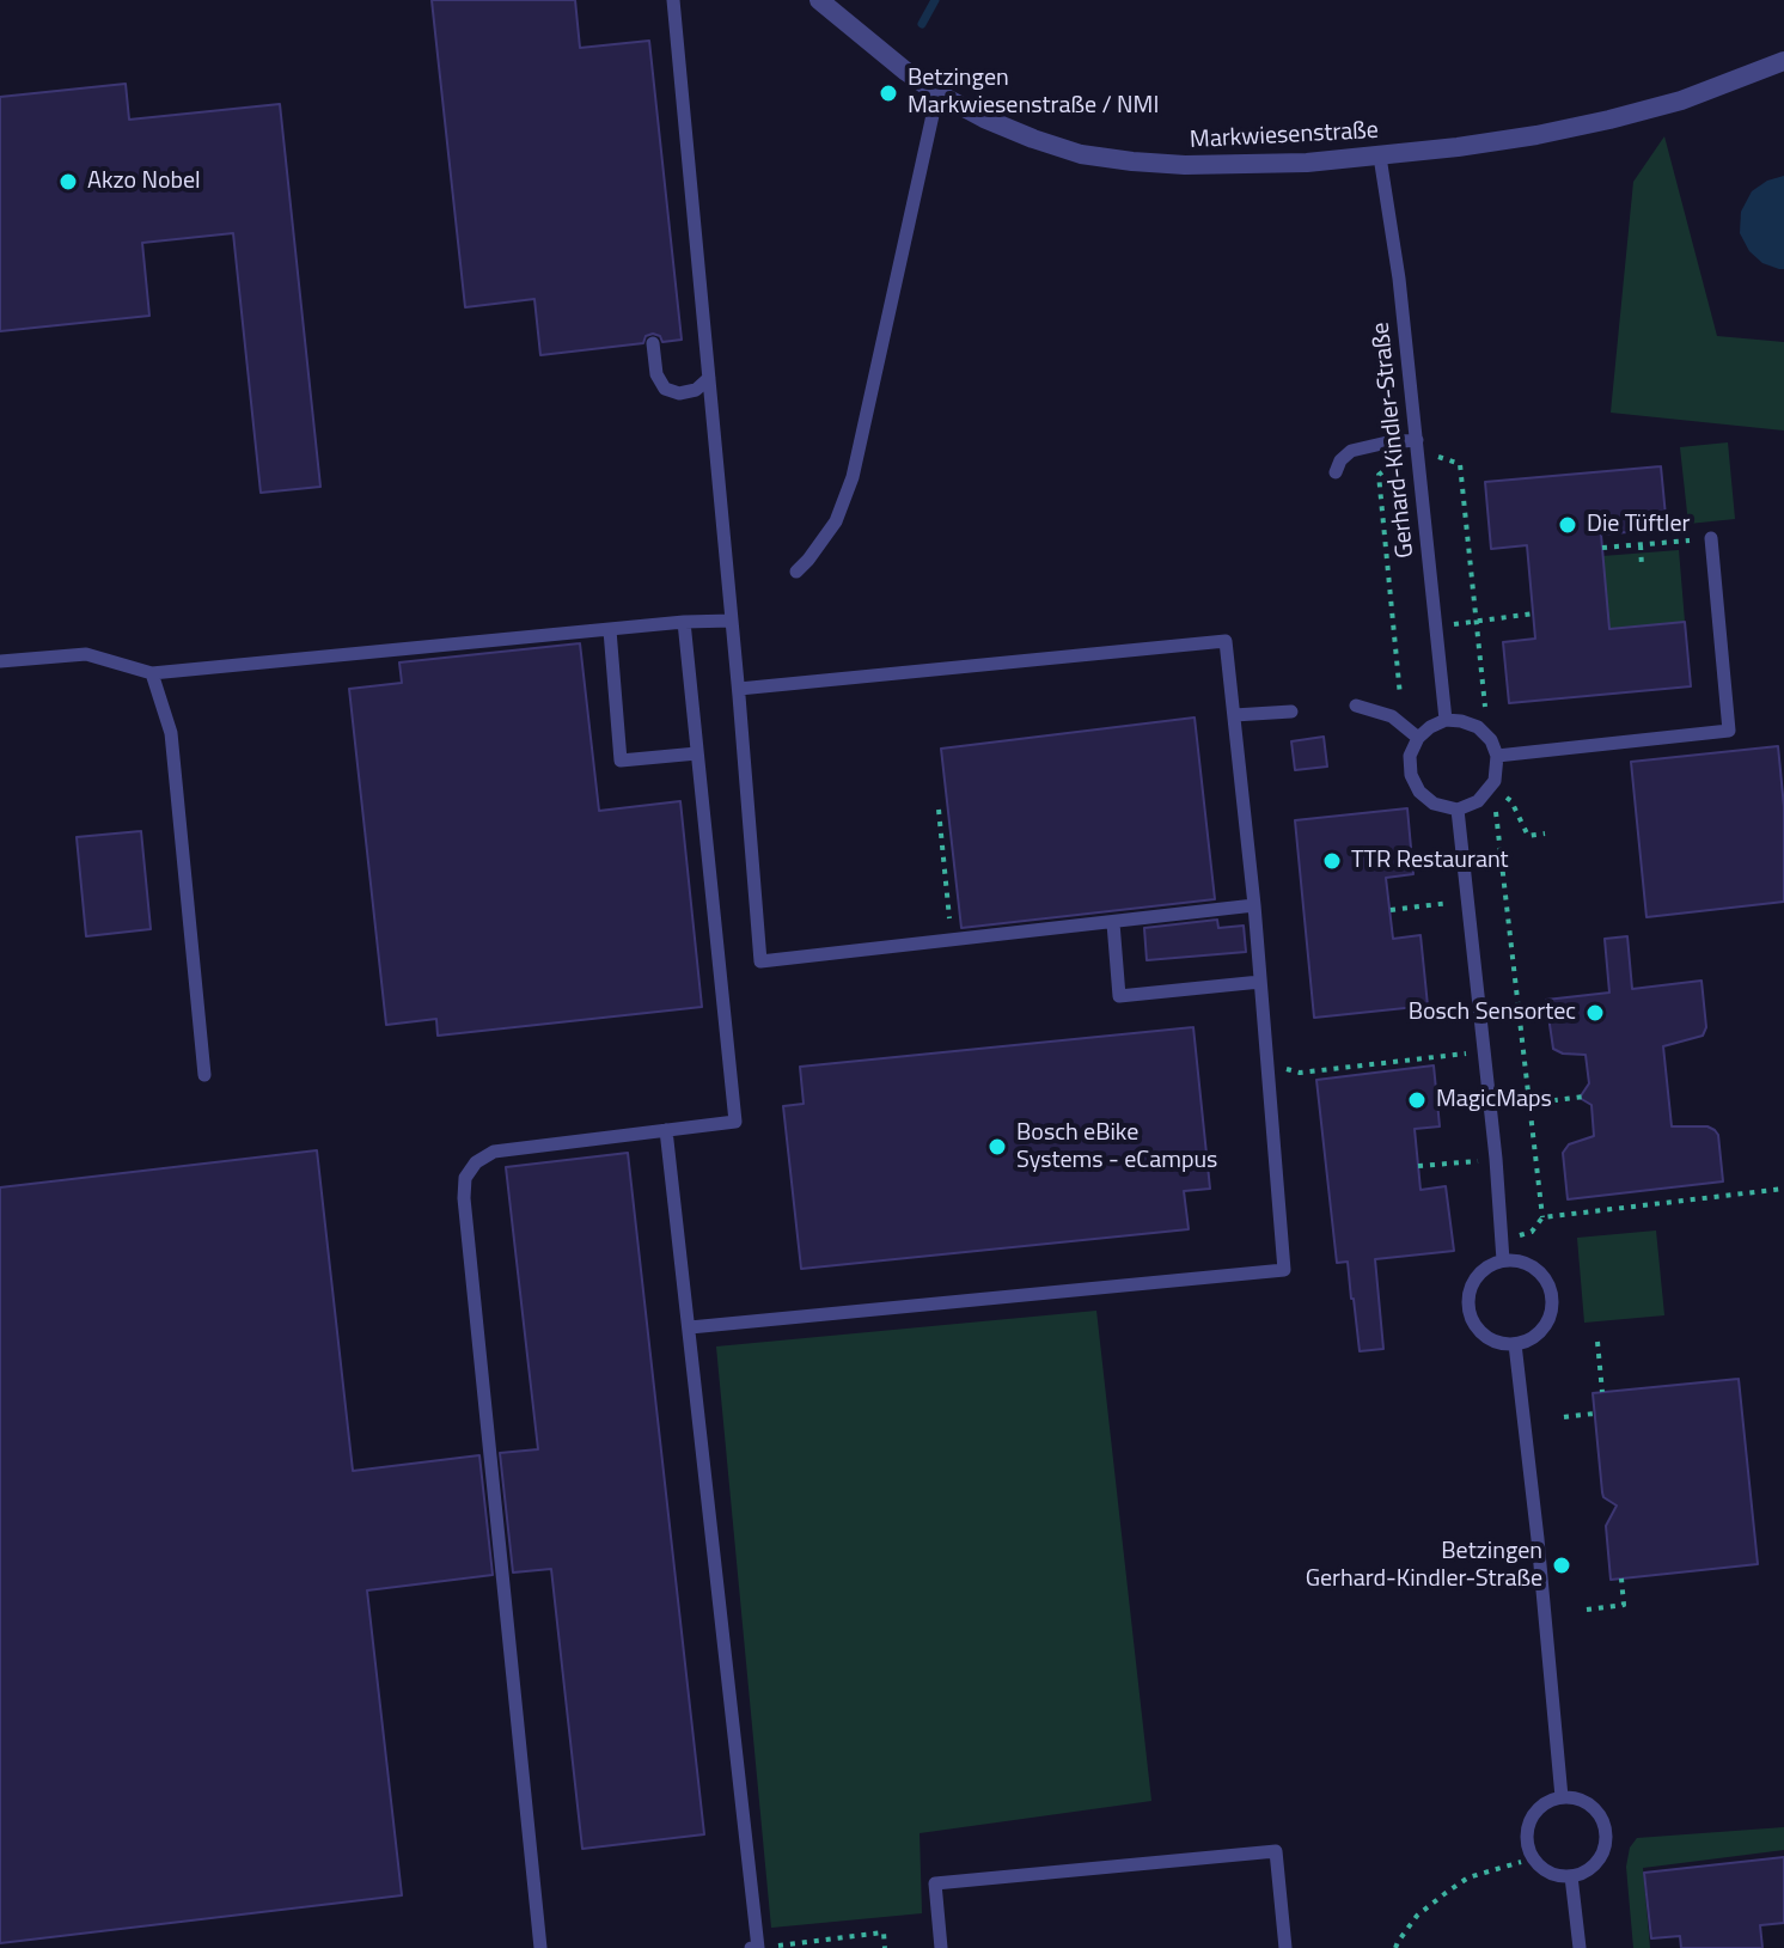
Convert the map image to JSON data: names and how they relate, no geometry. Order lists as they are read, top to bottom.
{
  "streets": {
    "street": ["Markwiesenstraße"],
    "lane": ["Gerhard-Kindler-Straße"]
  },
  "crossings": [
    ["Markwiesenstraße", "Gerhard-Kindler-Straße"]
  ],
  "places": [
    "Betzingen Markwiesenstraße / NMI",
    "Akzo Nobel",
    "Die Tüftler",
    "TTR Restaurant",
    "Bosch Sensortec",
    "MagicMaps",
    "Bosch eBike Systems - eCampus",
    "Betzingen Gerhard-Kindler-Straße"
  ]
}
